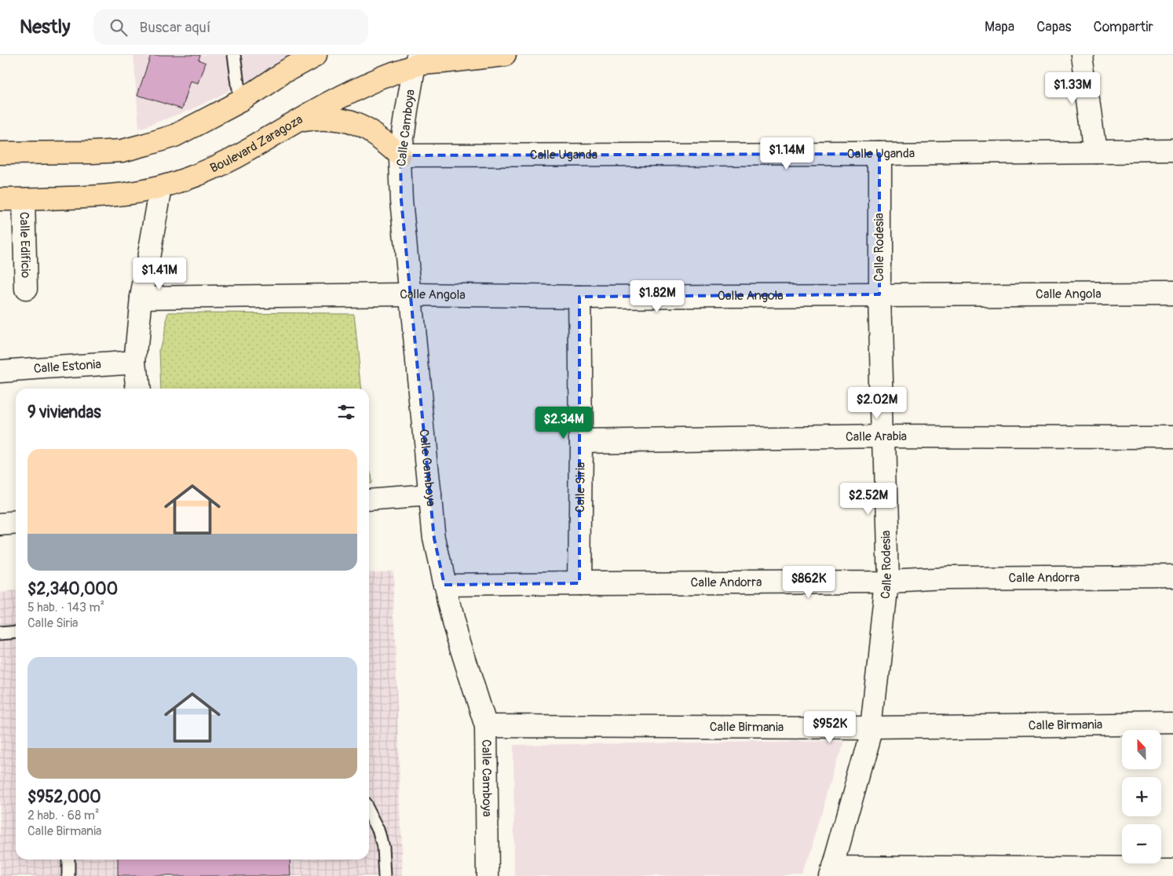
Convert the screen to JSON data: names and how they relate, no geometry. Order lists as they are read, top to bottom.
{
  "streets": {
    "main road": ["Boulevard Zaragoza"],
    "street": [
      "Calle Camboya",
      "Calle Uganda",
      "Calle Edificio",
      "Calle Rodesia",
      "Calle Angola",
      "Calle Estonia",
      "Calle Arabia",
      "Calle Siria",
      "Calle Andorra",
      "Calle Birmania"
    ]
  },
  "crossings": [
    ["Calle Camboya", "Boulevard Zaragoza"],
    ["Calle Camboya", "Calle Uganda"],
    ["Calle Camboya", "Calle Angola"],
    ["Calle Camboya", "Calle Andorra"],
    ["Calle Camboya", "Calle Birmania"],
    ["Boulevard Zaragoza", "Calle Edificio"],
    ["Calle Uganda", "Calle Rodesia"],
    ["Calle Rodesia", "Calle Angola"],
    ["Calle Rodesia", "Calle Arabia"],
    ["Calle Rodesia", "Calle Andorra"],
    ["Calle Rodesia", "Calle Birmania"],
    ["Calle Angola", "Calle Siria"],
    ["Calle Arabia", "Calle Siria"],
    ["Calle Siria", "Calle Andorra"]
  ],
  "north": "top",
  "page": {
    "header": "Nestly",
    "search": "Buscar aquí",
    "nav": ["Mapa", "Capas", "Compartir"],
    "price": [
      "$1.33M",
      "$1.14M",
      "$1.41M",
      "$1.82M",
      "$2.02M",
      "$2.34M",
      "$2.52M",
      "$862K",
      "$952K"
    ],
    "heading": "9 viviendas",
    "list": [
      {
        "name": "$2,340,000",
        "note": "5 hab. · 143 m² · Calle Siria"
      },
      {
        "name": "$952,000",
        "note": "2 hab. · 68 m² · Calle Birmania"
      }
    ],
    "map_buttons": ["+", "−"]
  }
}
